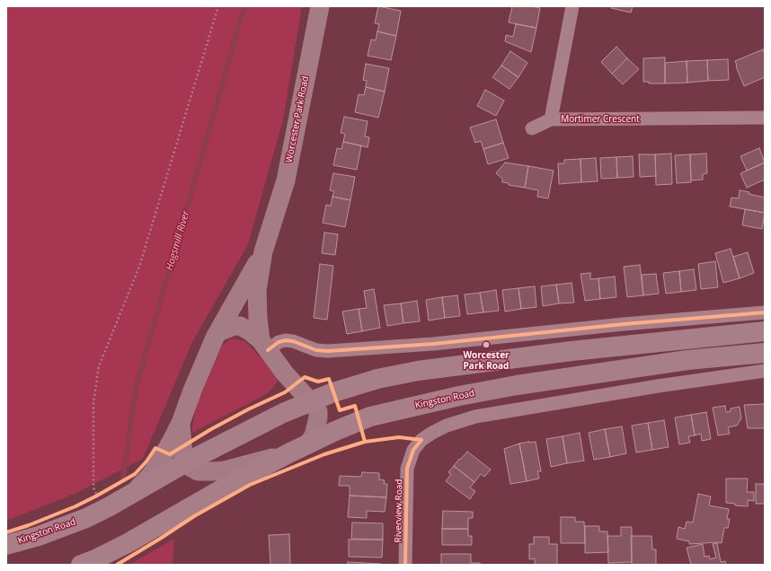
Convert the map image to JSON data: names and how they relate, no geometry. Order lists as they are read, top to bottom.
{
  "streets": {
    "highway": ["Kingston Road"],
    "main road": ["Worcester Park Road"],
    "street": ["Mortimer Crescent", "Riverview Road"]
  },
  "water": ["Hogsmill River"],
  "places": ["Worcester Park Road"]
}
